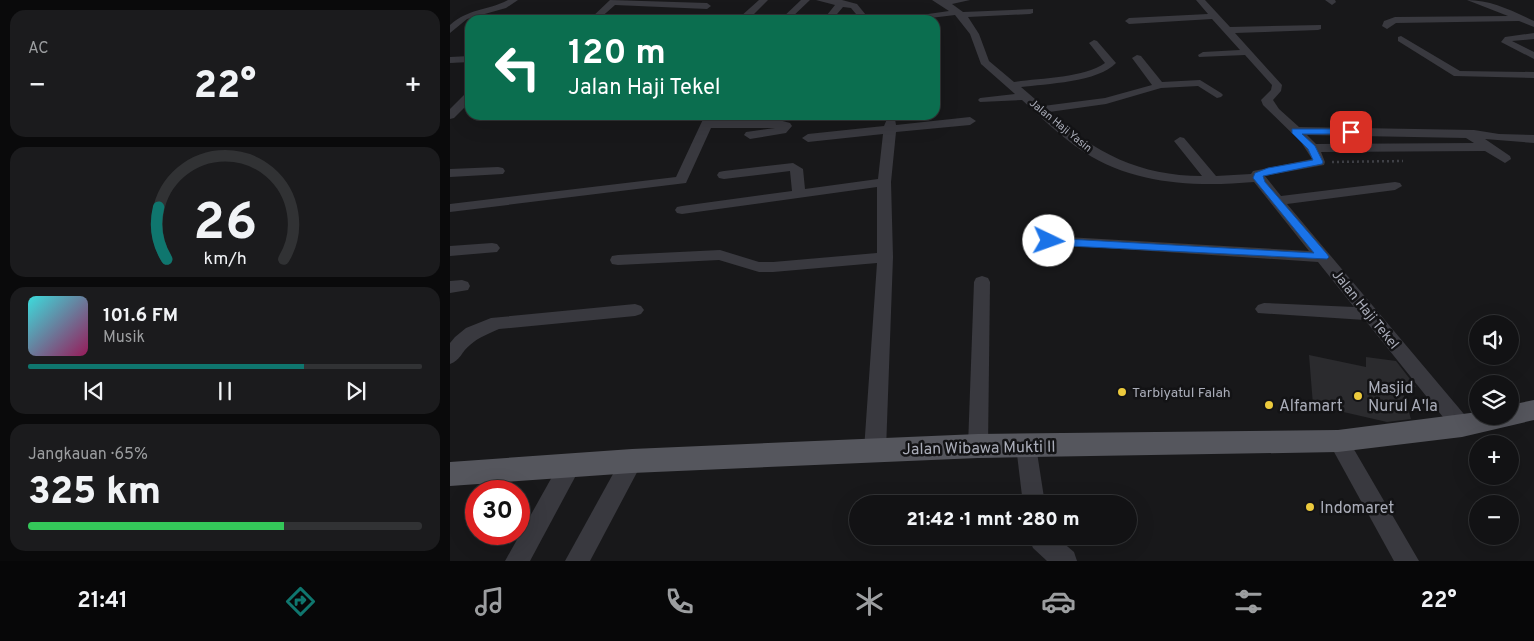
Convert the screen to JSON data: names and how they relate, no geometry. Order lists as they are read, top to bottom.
{
  "streets": {
    "main road": ["Jalan Wibawa Mukti II"],
    "street": ["Jalan Haji Yasin", "Jalan Haji Tekel"]
  },
  "crossings": [
    ["Jalan Haji Yasin", "Jalan Haji Tekel"],
    ["Jalan Haji Tekel", "Jalan Wibawa Mukti II"]
  ],
  "places": [
    "Tarbiyatul Falah",
    "Masjid Nurul A'la",
    "Alfamart",
    "Indomaret"
  ],
  "page": {
    "tile": [
      "AC",
      ["Jangkauan · 65%", "325 km"]
    ],
    "turn": ["120 m", "Jalan Haji Tekel"],
    "heat": ["−", "22°", "+"],
    "song": ["101.6 FM", "Musik"],
    "map_buttons": ["+", "−"],
    "limit": "30",
    "trip": "21:42 · 1 mnt · 280 m",
    "tabs": ["21:41", "22°"],
    "gauge": ["26", "km/h"]
  }
}
